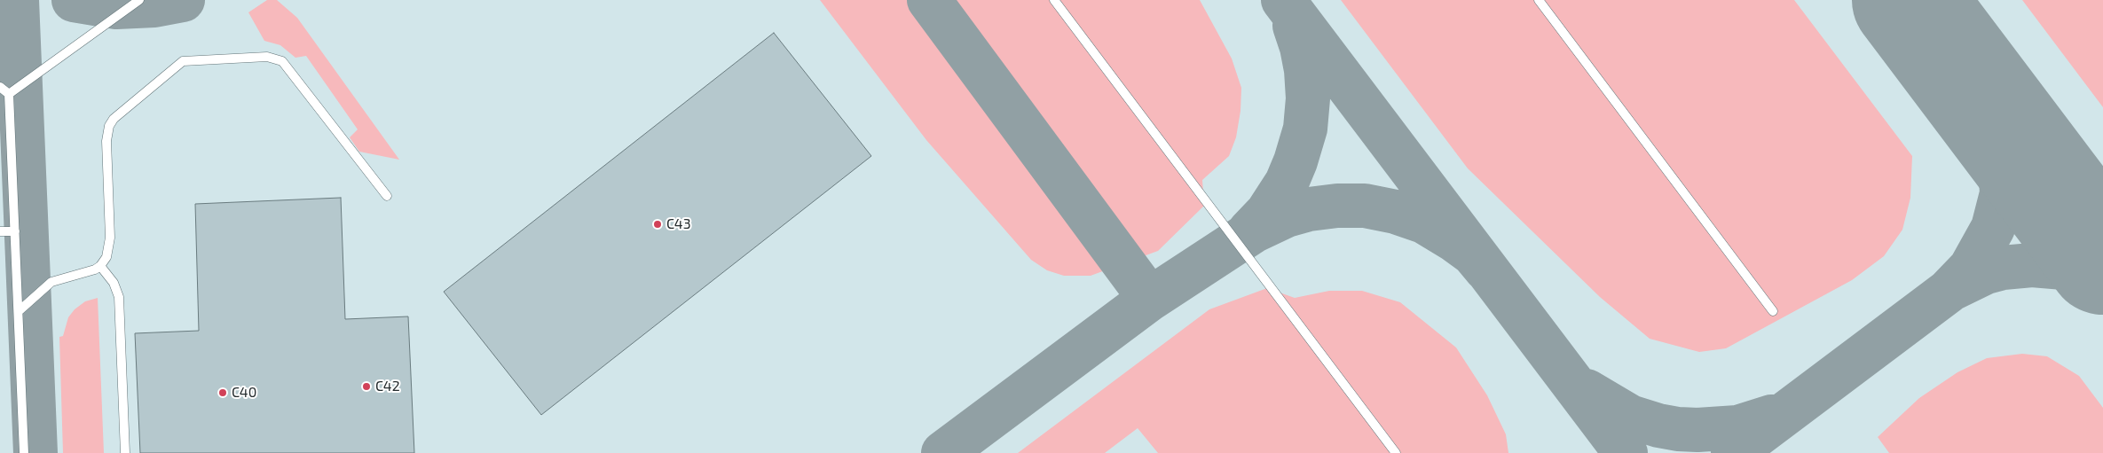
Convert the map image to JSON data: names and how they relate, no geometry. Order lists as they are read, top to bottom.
{
  "places": ["C43", "C42", "C40"]
}
